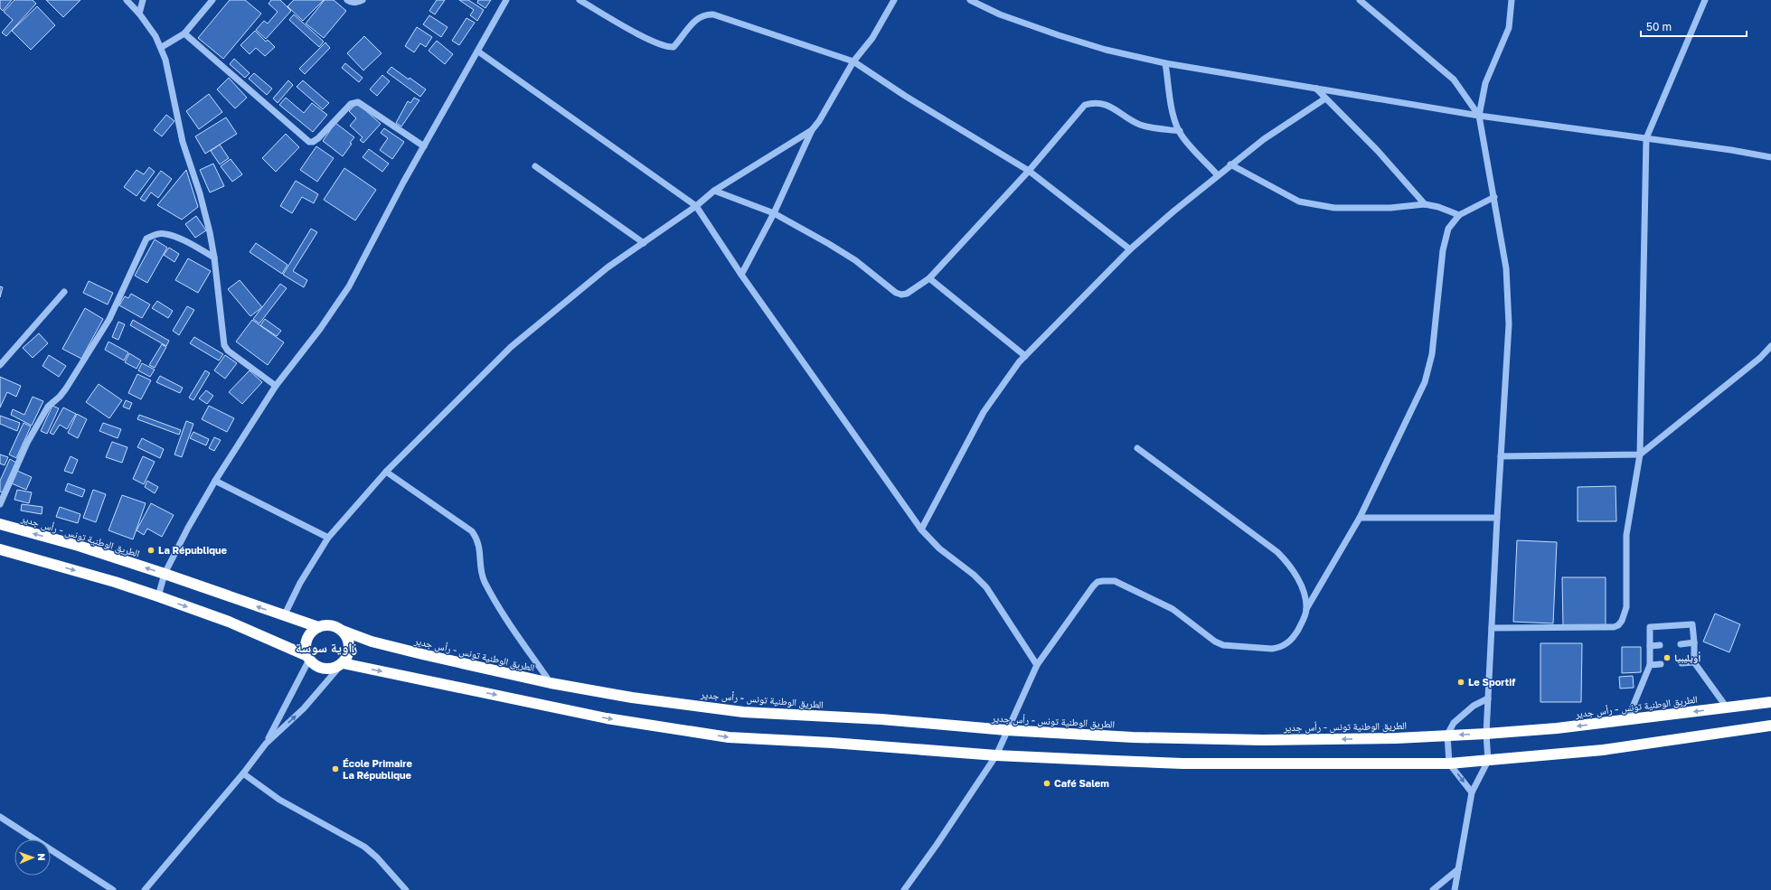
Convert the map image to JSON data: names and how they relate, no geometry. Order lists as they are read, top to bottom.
{
  "streets": {
    "highway": ["الطريق الوطنية تونس - رأس جدير"]
  },
  "districts": ["زاوية سوسة"],
  "places": [
    "La République",
    "أويليبيا",
    "Le Sportif",
    "École Primaire La République",
    "Café Salem"
  ],
  "scale_bar": "50 m",
  "north": "right"
}
